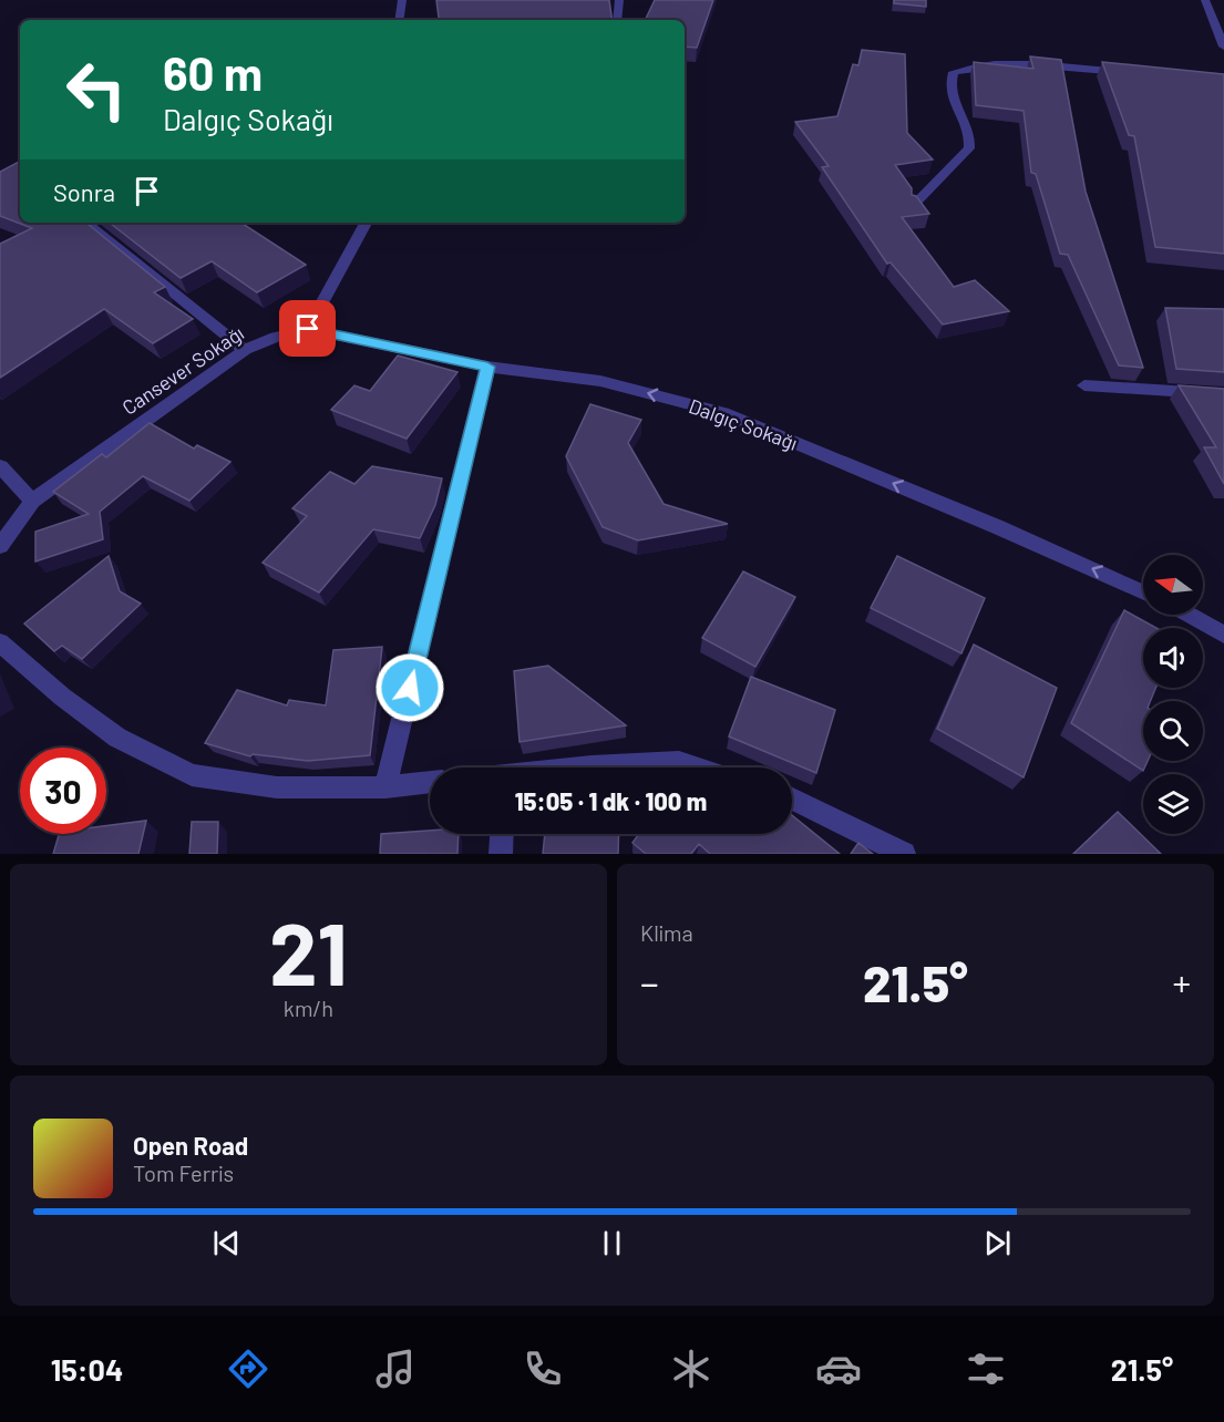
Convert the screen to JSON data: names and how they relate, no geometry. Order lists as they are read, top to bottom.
{
  "streets": {
    "street": ["Cansever Sokağı", "Dalgıç Sokağı"]
  },
  "crossings": [
    ["Cansever Sokağı", "Dalgıç Sokağı"]
  ],
  "one_way": ["Dalgıç Sokağı"],
  "north": "left",
  "page": {
    "turn": ["60 m", "Dalgıç Sokağı"],
    "then": "Sonra",
    "limit": "30",
    "trip": "15:05 · 1 dk · 100 m",
    "tile": [
      ["21", "km/h"],
      "Klima"
    ],
    "heat": ["−", "21.5°", "+"],
    "song": ["Open Road", "Tom Ferris"],
    "tabs": ["15:04", "21.5°"]
  }
}
